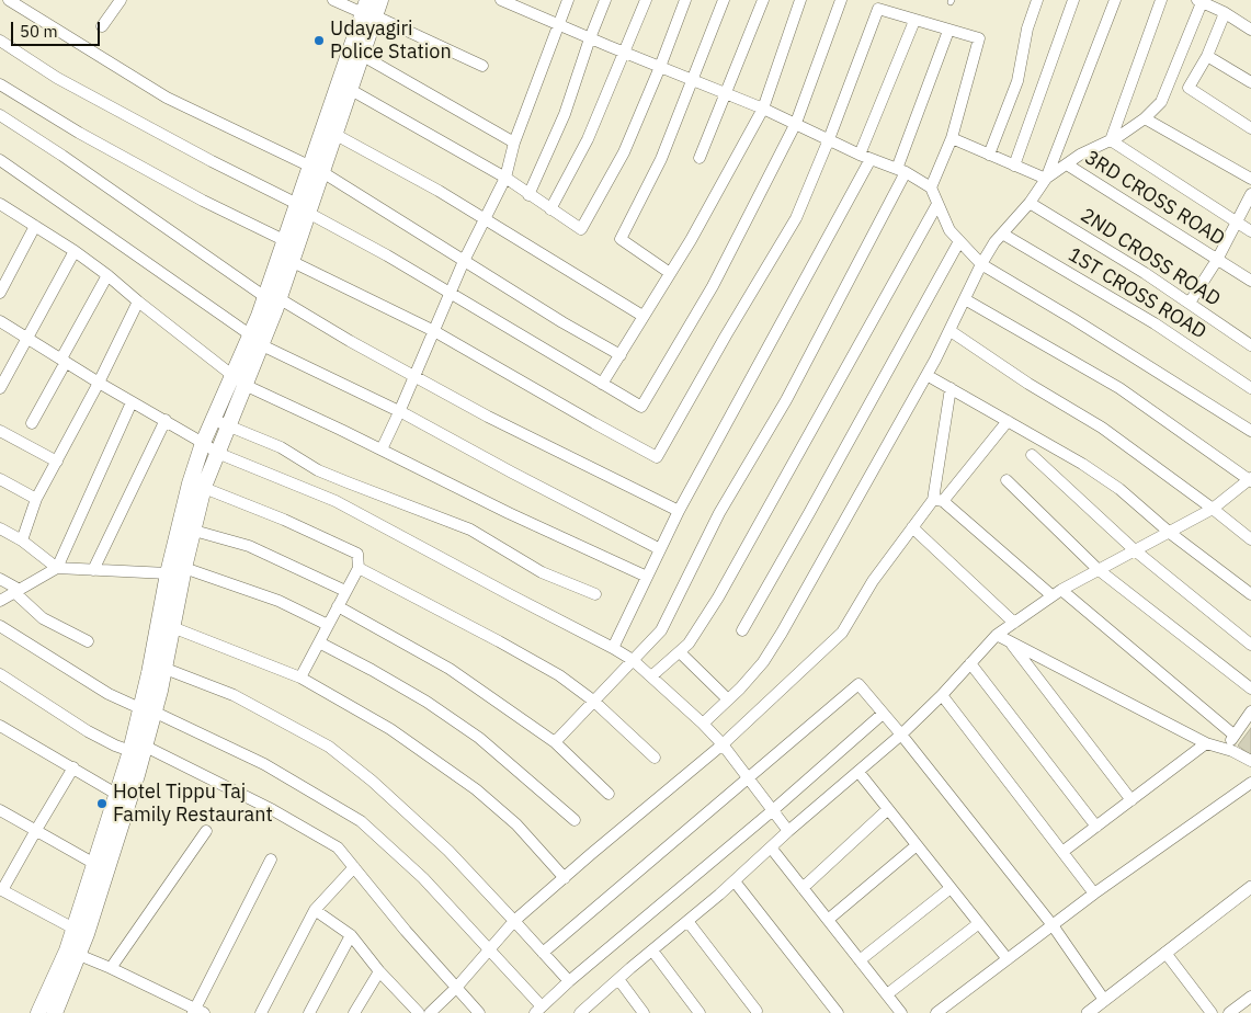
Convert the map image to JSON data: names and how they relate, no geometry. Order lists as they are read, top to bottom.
{
  "streets": {
    "street": ["3RD CROSS ROAD", "2ND CROSS ROAD", "1ST CROSS ROAD"]
  },
  "places": ["Udayagiri Police Station", "Hotel Tippu Taj Family Restaurant"],
  "scale_bar": "50 m"
}
